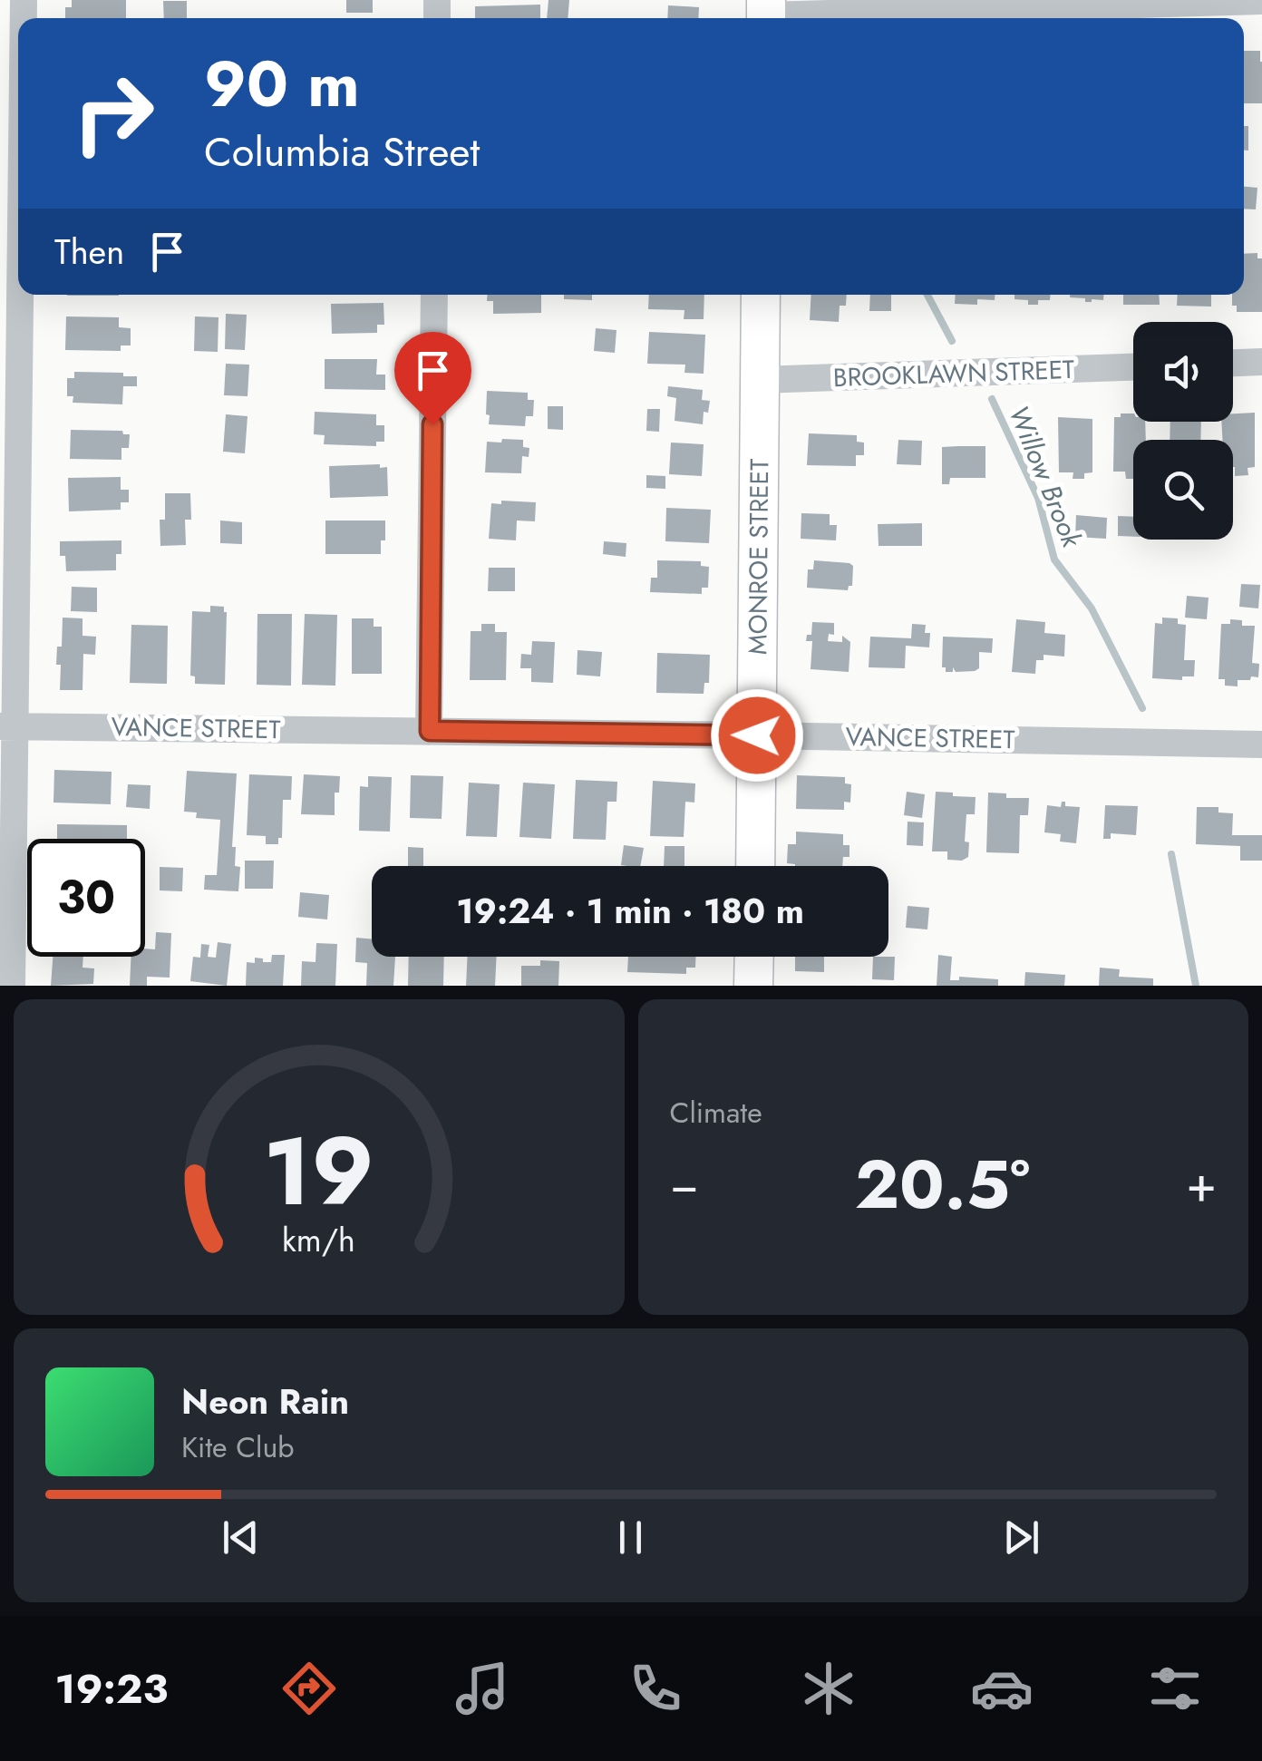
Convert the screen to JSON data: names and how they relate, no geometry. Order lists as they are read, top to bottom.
{
  "streets": {
    "street": ["BROOKLAWN STREET", "MONROE STREET", "VANCE STREET"]
  },
  "crossings": [
    ["BROOKLAWN STREET", "MONROE STREET"],
    ["MONROE STREET", "VANCE STREET"]
  ],
  "water": ["Willow Brook"],
  "page": {
    "turn": ["90 m", "Columbia Street"],
    "then": "Then",
    "limit": "30",
    "trip": "19:24 · 1 min · 180 m",
    "tile": "Climate",
    "heat": ["−", "20.5°", "+"],
    "song": ["Neon Rain", "Kite Club"],
    "tabs": "19:23",
    "gauge": ["19", "km/h"]
  }
}
